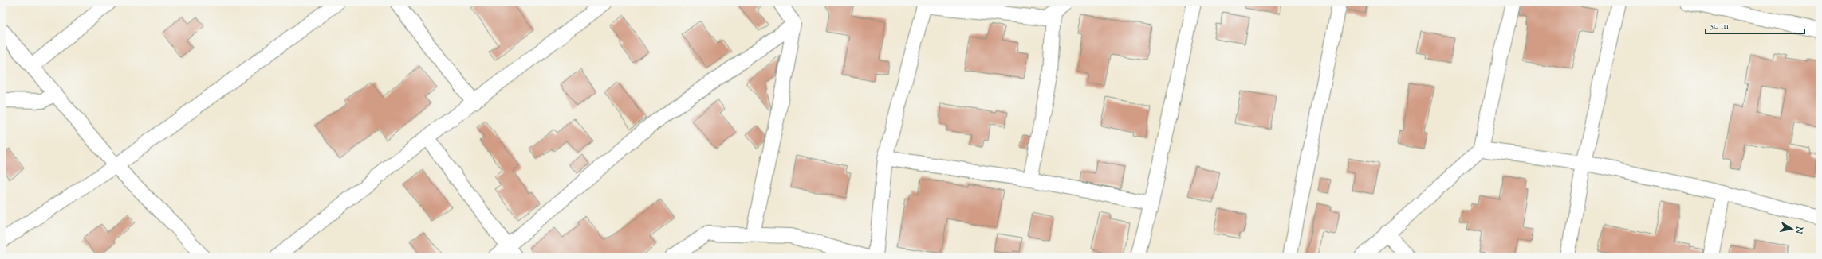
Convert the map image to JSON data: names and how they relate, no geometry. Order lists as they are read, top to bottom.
{
  "scale_bar": "50 m",
  "north": "right"
}
